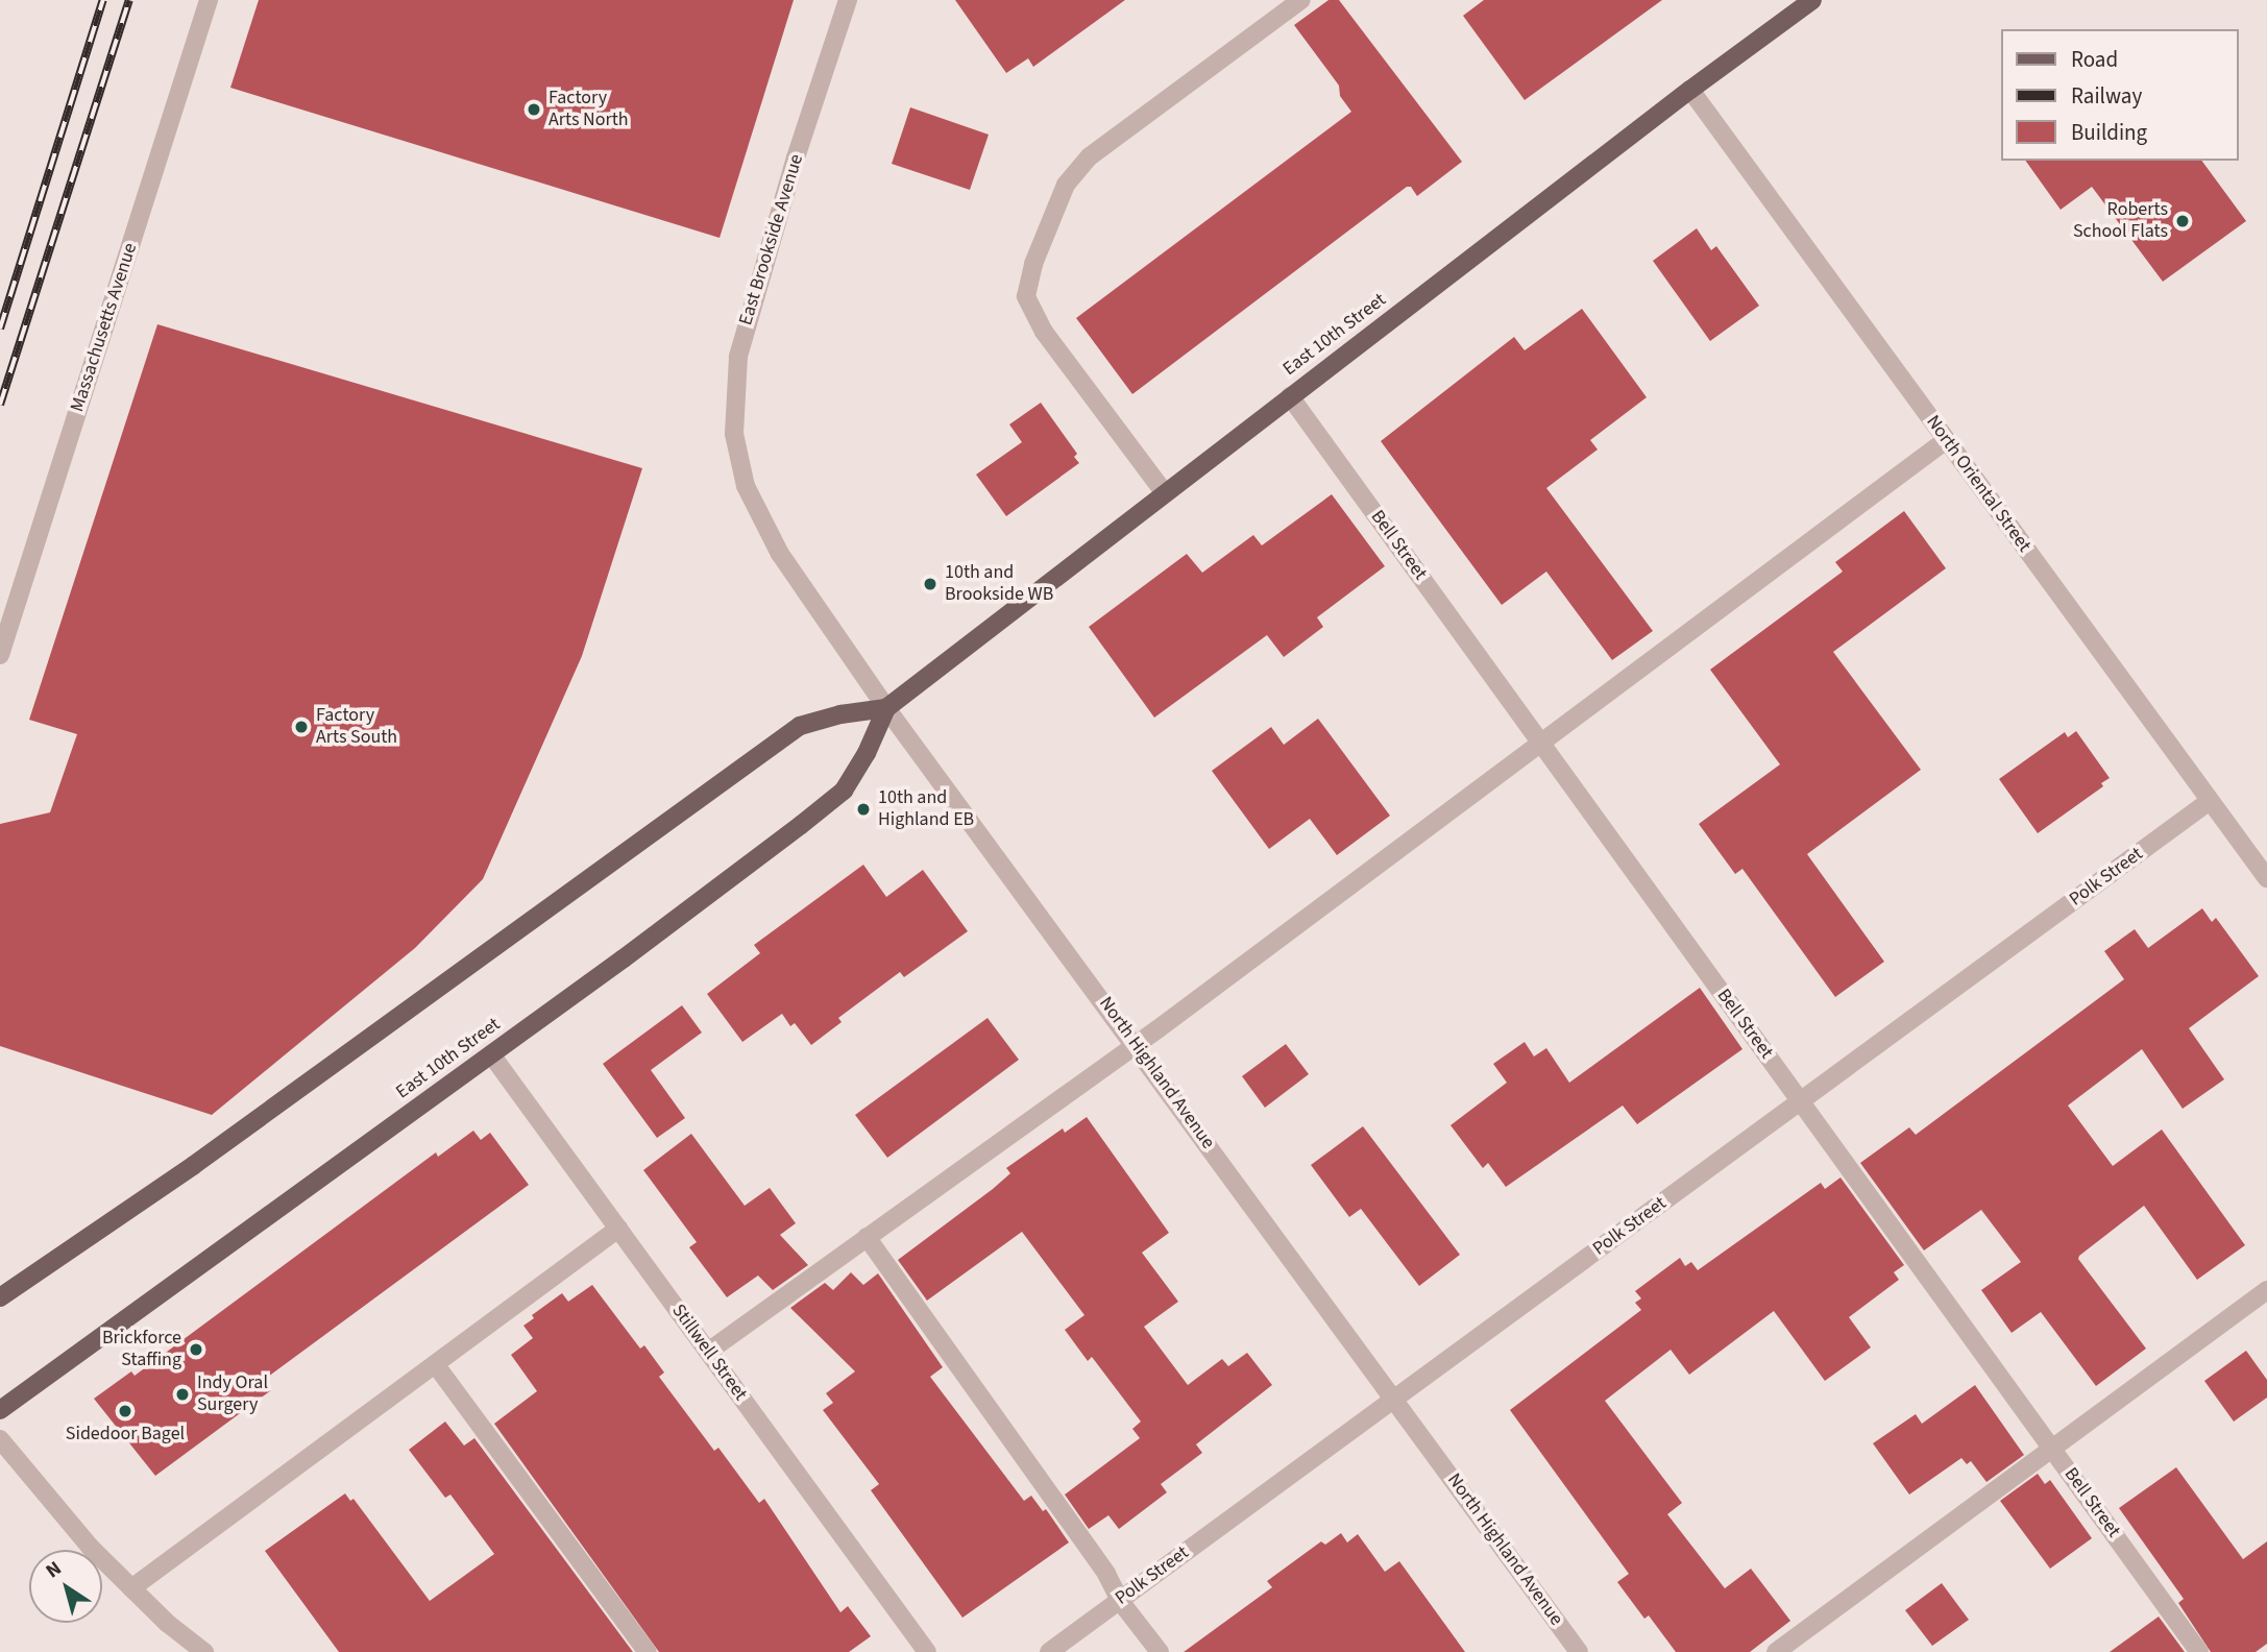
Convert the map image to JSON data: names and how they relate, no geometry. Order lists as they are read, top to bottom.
{
  "streets": {
    "main road": ["East 10th Street"],
    "street": [
      "East Brookside Avenue",
      "Massachusetts Avenue",
      "North Oriental Street",
      "Bell Street",
      "Polk Street",
      "North Highland Avenue",
      "Stillwell Street"
    ]
  },
  "crossings": [
    ["East Brookside Avenue", "North Highland Avenue"],
    ["East 10th Street", "North Oriental Street"],
    ["East 10th Street", "Bell Street"],
    ["East 10th Street", "North Highland Avenue"],
    ["East 10th Street", "Stillwell Street"],
    ["North Oriental Street", "Polk Street"],
    ["Bell Street", "Polk Street"],
    ["Polk Street", "North Highland Avenue"]
  ],
  "places": [
    "Factory Arts North",
    "Roberts School Flats",
    "10th and Brookside WB",
    "Factory Arts South",
    "10th and Highland EB",
    "Brickforce Staffing",
    "Indy Oral Surgery",
    "Sidedoor Bagel"
  ],
  "legend": ["Road", "Railway", "Building"],
  "north": "top left"
}
